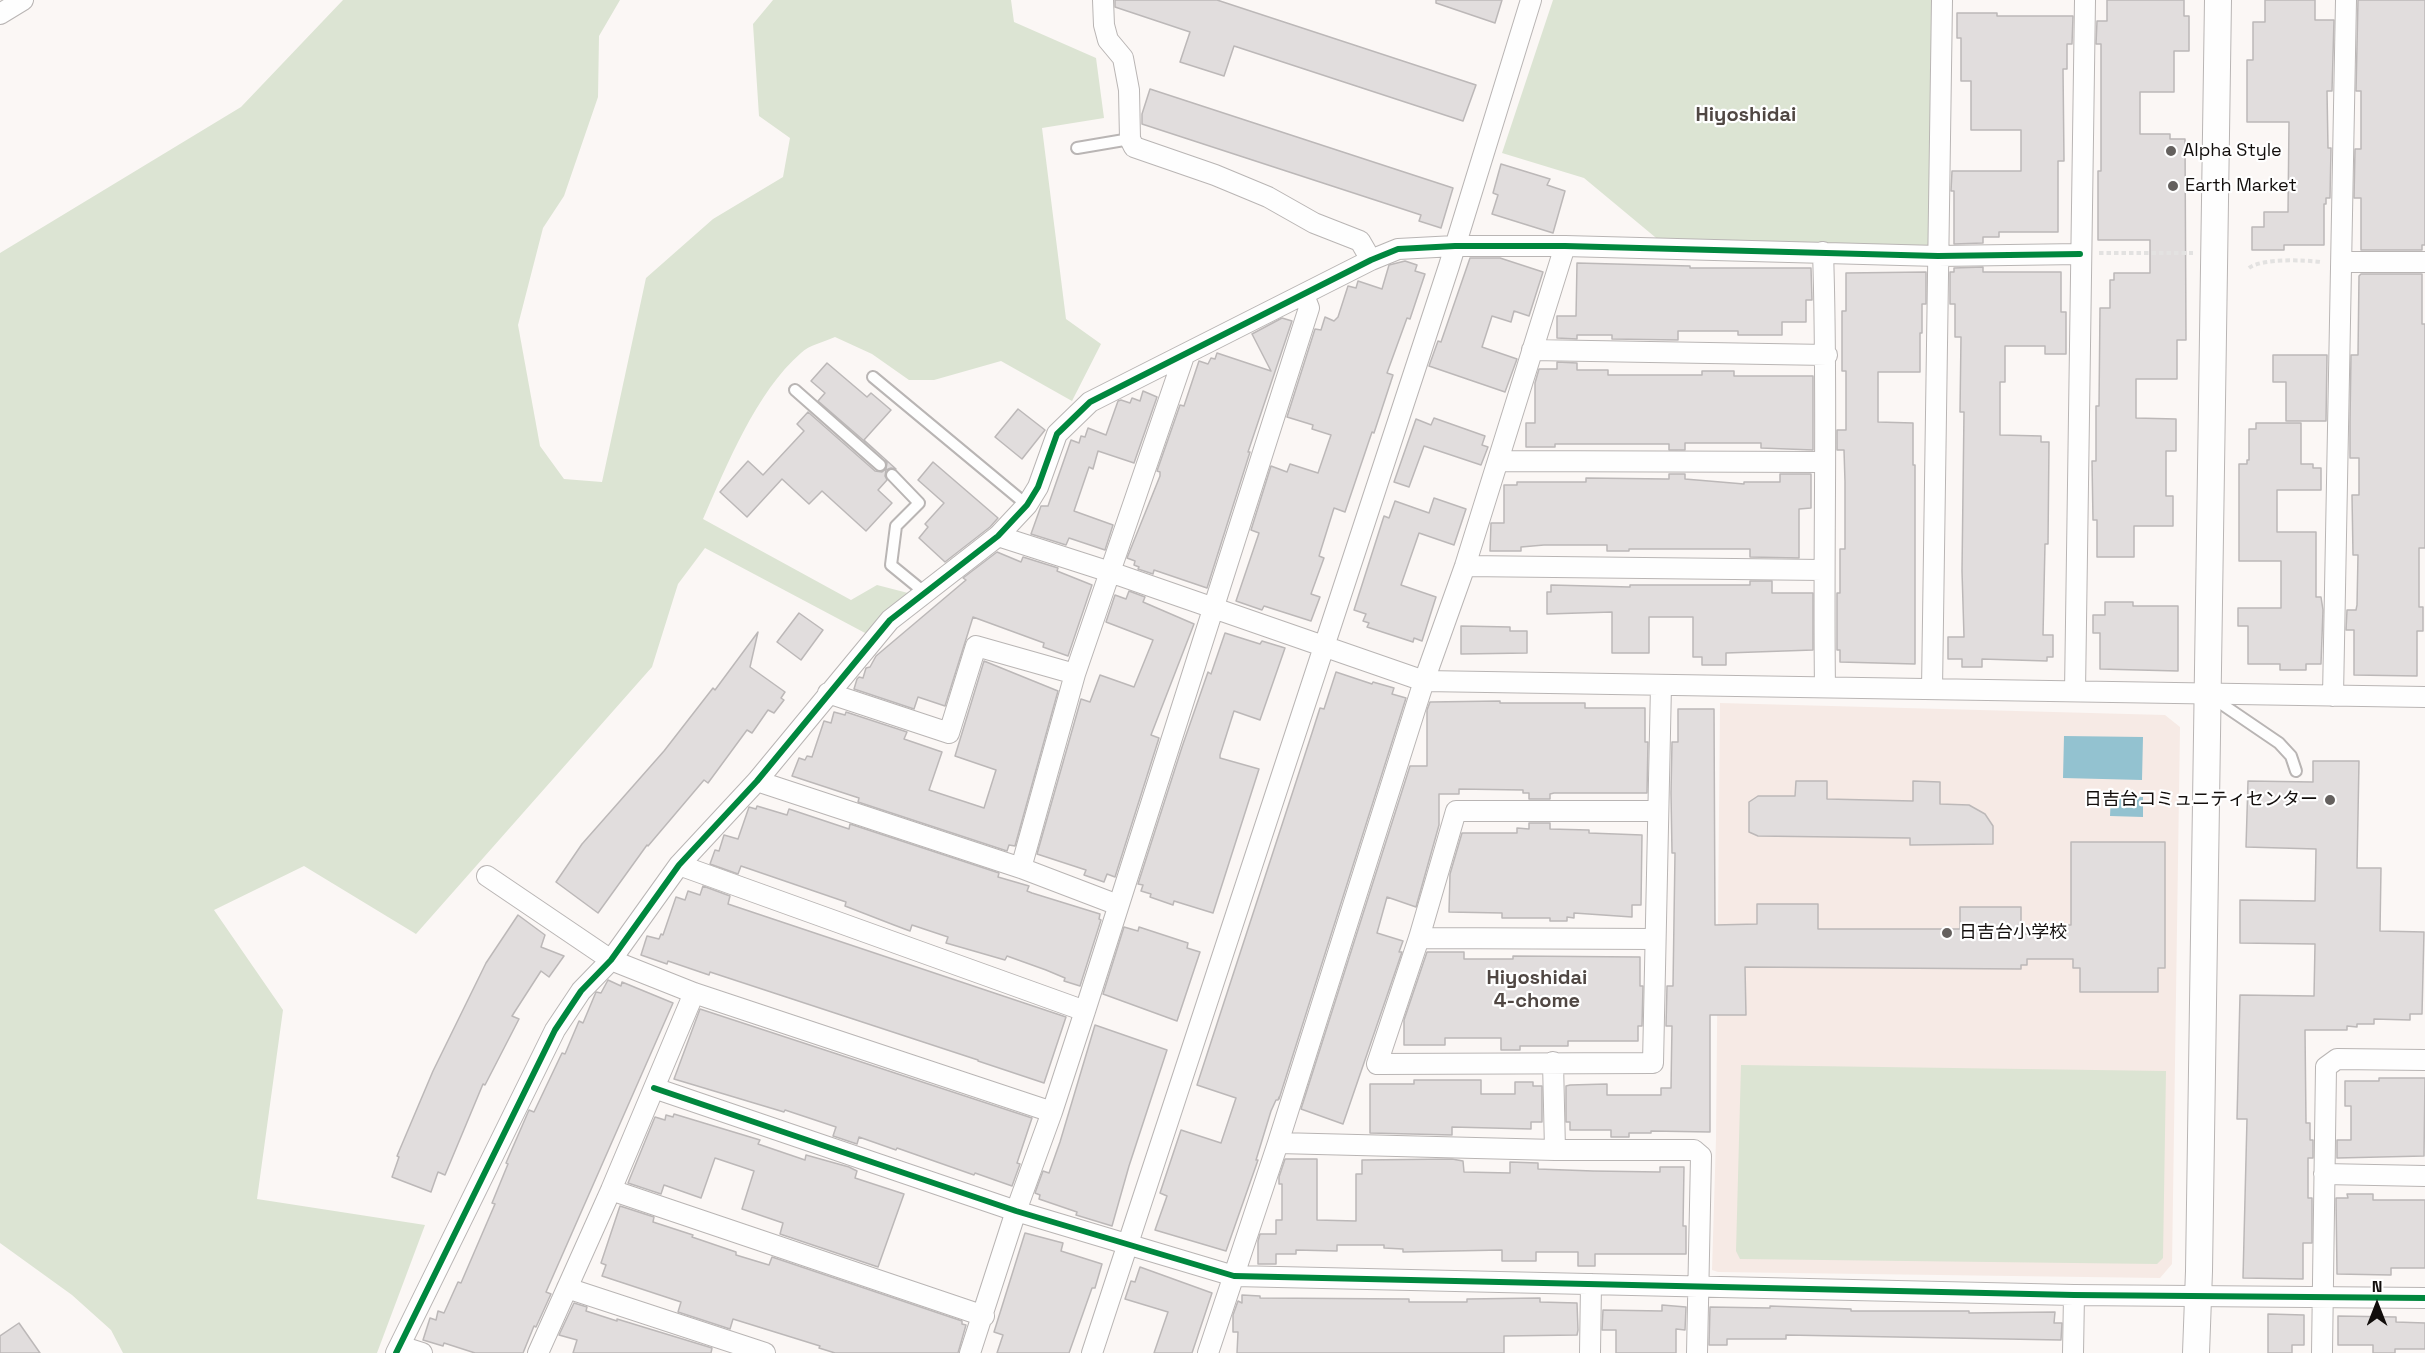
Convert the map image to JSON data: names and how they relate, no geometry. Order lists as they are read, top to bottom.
{
  "districts": ["Hiyoshidai", "Hiyoshidai 4-chome"],
  "places": [
    "Alpha Style",
    "Earth Market",
    "日吉台コミュニティセンター",
    "日吉台小学校"
  ],
  "north": "top"
}
